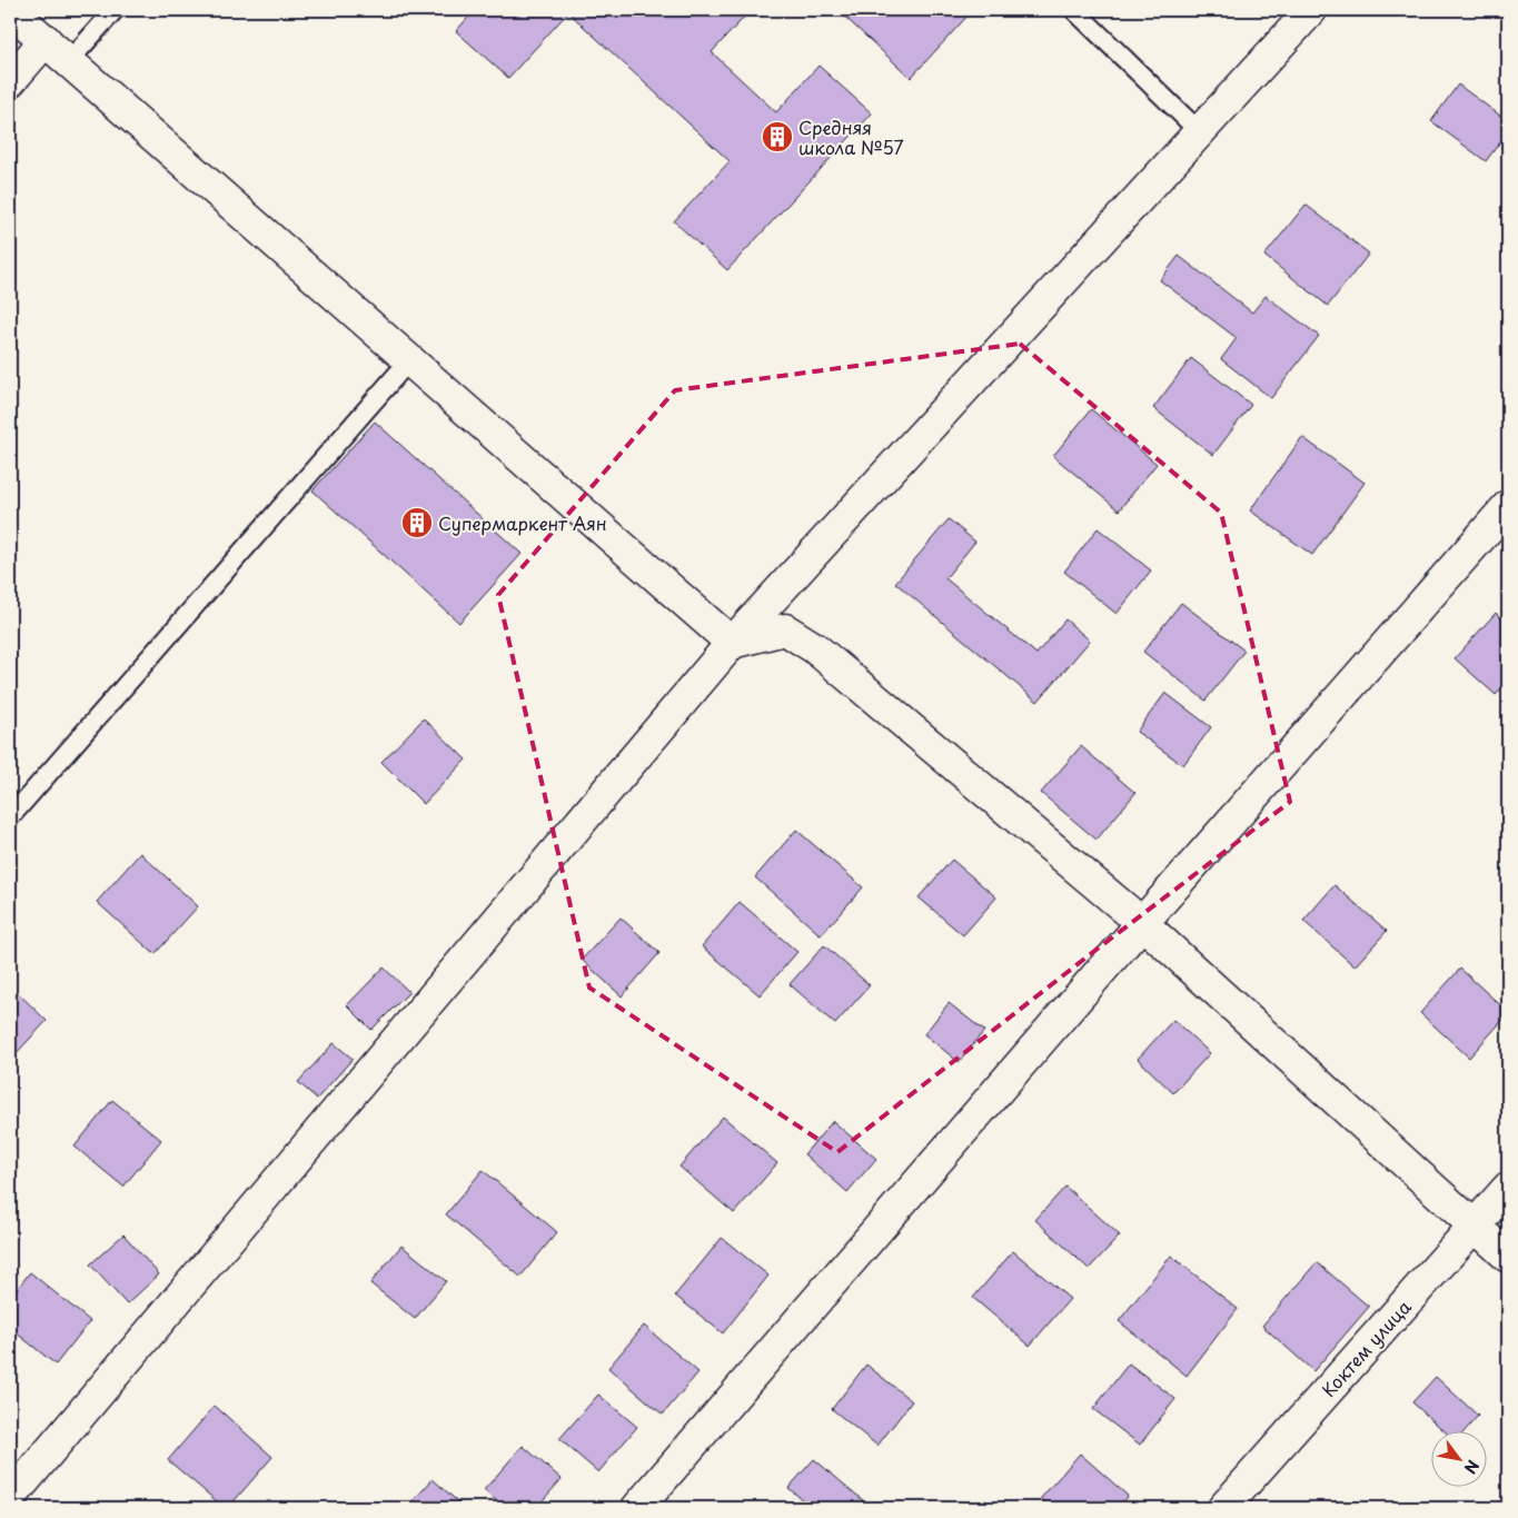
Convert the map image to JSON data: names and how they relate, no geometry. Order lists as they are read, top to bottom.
{
  "streets": {
    "street": ["Коктем улица"]
  },
  "places": {
    "building": ["Средняя школа №57", "Супермаркент Аян"]
  },
  "north": "bottom right"
}
